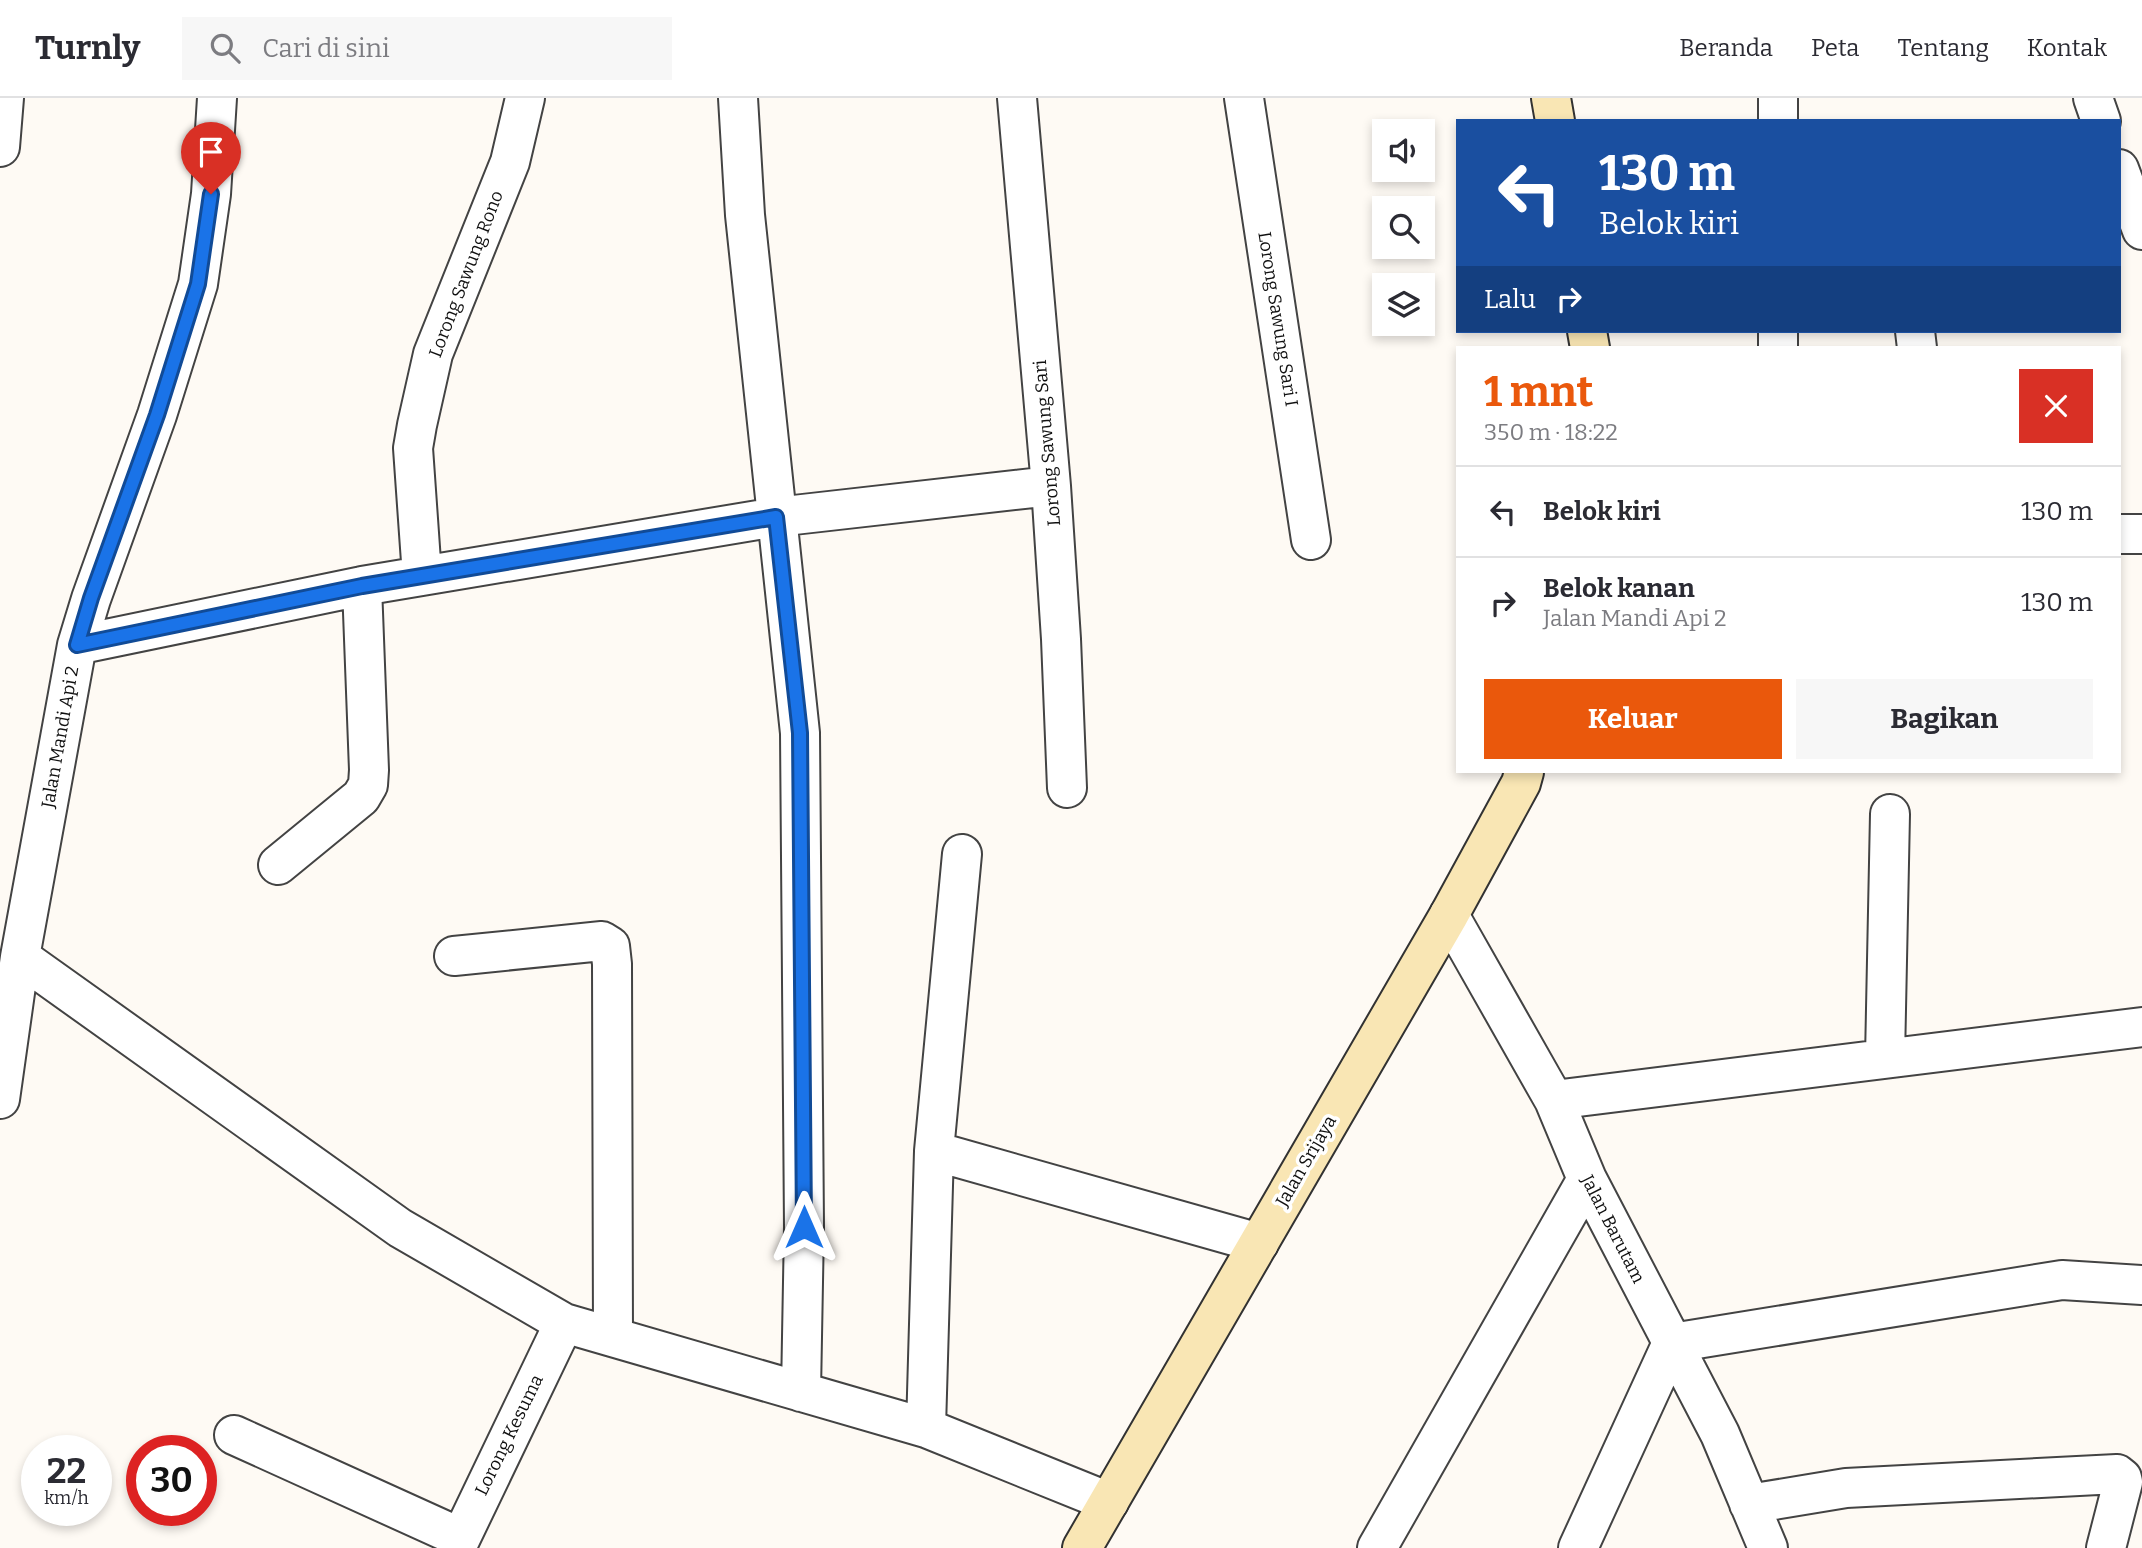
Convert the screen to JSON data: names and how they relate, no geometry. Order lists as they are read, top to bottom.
{
  "streets": {
    "street": [
      "Lorong Sawung Rono",
      "Lorong Sawung Sari I",
      "Lorong Sawung Sari",
      "Jalan Mandi Api 2",
      "Jalan Srijaya",
      "Jalan Barutam",
      "Lorong Kesuma"
    ]
  },
  "crossings": [
    ["Jalan Srijaya", "Jalan Barutam"]
  ],
  "page": {
    "header": "Turnly",
    "search": "Cari di sini",
    "nav": [
      "Beranda",
      "Peta",
      "Tentang",
      "Kontak"
    ],
    "turn": ["130 m", "Belok kiri"],
    "then": "Lalu",
    "heading": ["1 mnt", "350 m · 18:22"],
    "list": [
      {
        "name": "Belok kiri",
        "value": "130 m"
      },
      {
        "name": "Belok kanan",
        "note": "Jalan Mandi Api 2",
        "value": "130 m"
      }
    ],
    "buttons": ["Keluar", "Bagikan"],
    "speed": "22 km/h",
    "limit": "30"
  }
}
